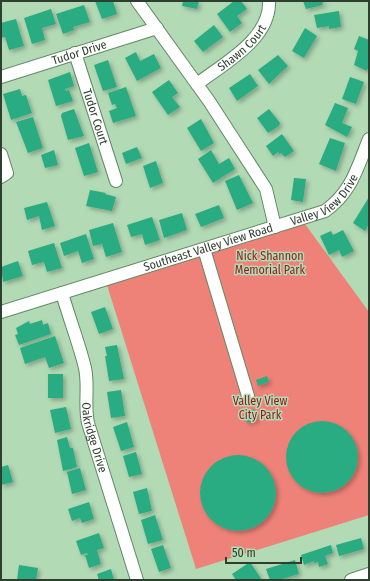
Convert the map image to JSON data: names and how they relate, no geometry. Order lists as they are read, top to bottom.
{
  "streets": {
    "street": [
      "Shawn Court",
      "Tudor Drive",
      "Tudor Court",
      "Valley View Drive",
      "Southeast Valley View Road",
      "Oakridge Drive"
    ]
  },
  "crossings": [
    ["Shawn Court", "Southeast Valley View Road"],
    ["Tudor Drive", "Tudor Court"],
    ["Tudor Drive", "Southeast Valley View Road"],
    ["Valley View Drive", "Southeast Valley View Road"],
    ["Southeast Valley View Road", "Oakridge Drive"]
  ],
  "parks": ["Nick Shannon Memorial Park", "Valley View City Park"],
  "scale_bar": "50 m"
}
